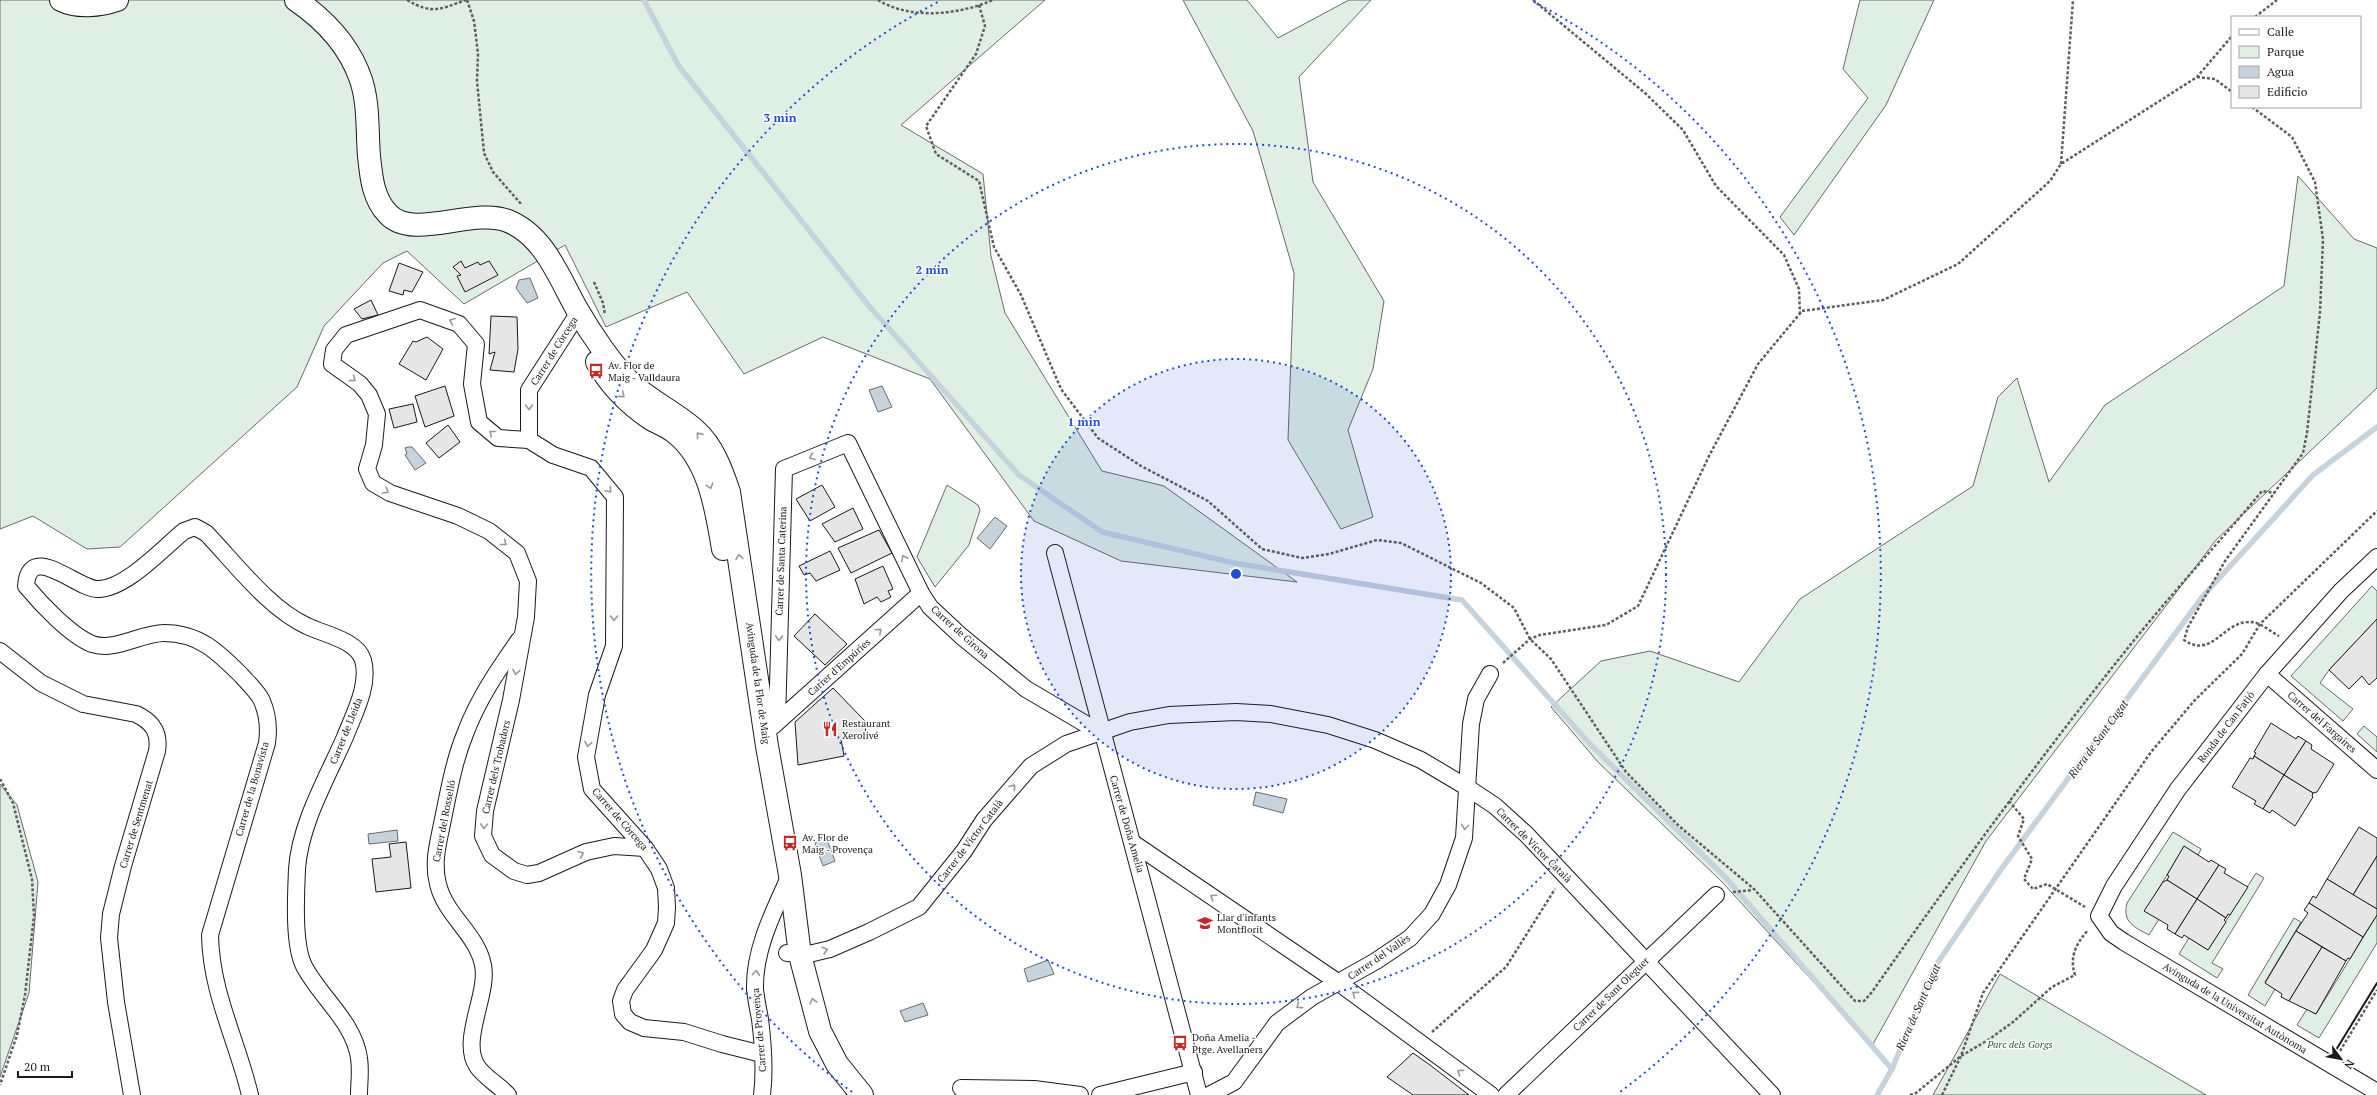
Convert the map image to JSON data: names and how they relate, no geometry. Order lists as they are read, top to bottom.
{
  "streets": {
    "street": [
      "Carrer de Còrcega",
      "Carrer de Santa Caterina",
      "Carrer de Girona",
      "Carrer d'Empúries",
      "Avinguda de la Flor de Maig",
      "Carrer del Fargaires",
      "Ronda de Can Fatjó",
      "Carrer de Lleida",
      "Carrer dels Trobadors",
      "Carrer de la Bonavista",
      "Carrer del Rosselló",
      "Carrer de Sentmenat",
      "Carrer de Doña Amelia",
      "Carrer de Víctor Català",
      "Carrer del Vallès",
      "Carrer de Sant Oleguer",
      "Avinguda de la Universitat Autònoma",
      "Carrer de Provença"
    ]
  },
  "crossings": [
    ["Carrer de Còrcega", "Avinguda de la Flor de Maig"],
    ["Carrer de Còrcega", "Carrer dels Trobadors"],
    ["Carrer de Còrcega", "Carrer de Provença"],
    ["Carrer de Santa Caterina", "Carrer de Girona"],
    ["Carrer de Santa Caterina", "Carrer d'Empúries"],
    ["Carrer de Santa Caterina", "Avinguda de la Flor de Maig"],
    ["Carrer de Girona", "Carrer d'Empúries"],
    ["Carrer de Girona", "Carrer de Doña Amelia"],
    ["Carrer de Girona", "Carrer de Víctor Català"],
    ["Carrer d'Empúries", "Avinguda de la Flor de Maig"],
    ["Avinguda de la Flor de Maig", "Carrer de Víctor Català"],
    ["Avinguda de la Flor de Maig", "Carrer de Provença"],
    ["Carrer del Fargaires", "Ronda de Can Fatjó"],
    ["Ronda de Can Fatjó", "Avinguda de la Universitat Autònoma"],
    ["Carrer de Lleida", "Carrer de la Bonavista"],
    ["Carrer dels Trobadors", "Carrer del Rosselló"],
    ["Carrer de Doña Amelia", "Carrer de Víctor Català"],
    ["Carrer de Víctor Català", "Carrer del Vallès"],
    ["Carrer de Víctor Català", "Carrer de Sant Oleguer"]
  ],
  "one_way": [
    "Carrer de Còrcega",
    "Carrer de Santa Caterina",
    "Carrer de Girona",
    "Carrer d'Empúries",
    "Carrer del Vallès",
    "Carrer de Provença"
  ],
  "water": ["Riera de Sant Cugat"],
  "parks": ["Parc dels Gorgs"],
  "places": {
    "bus stop": ["Av. Flor de Maig - Valldaura", "Av. Flor de Maig - Provença", "Doña Amelia - Ptge. Avellaners"],
    "restaurant": ["Restaurant Xerolivé"],
    "school or university": ["Llar d'infants Montflorit"]
  },
  "legend": [
    "Calle",
    "Parque",
    "Agua",
    "Edificio"
  ],
  "scale_bar": "20 m",
  "north": "bottom right",
  "rings": ["3 min", "2 min", "1 min"]
}
